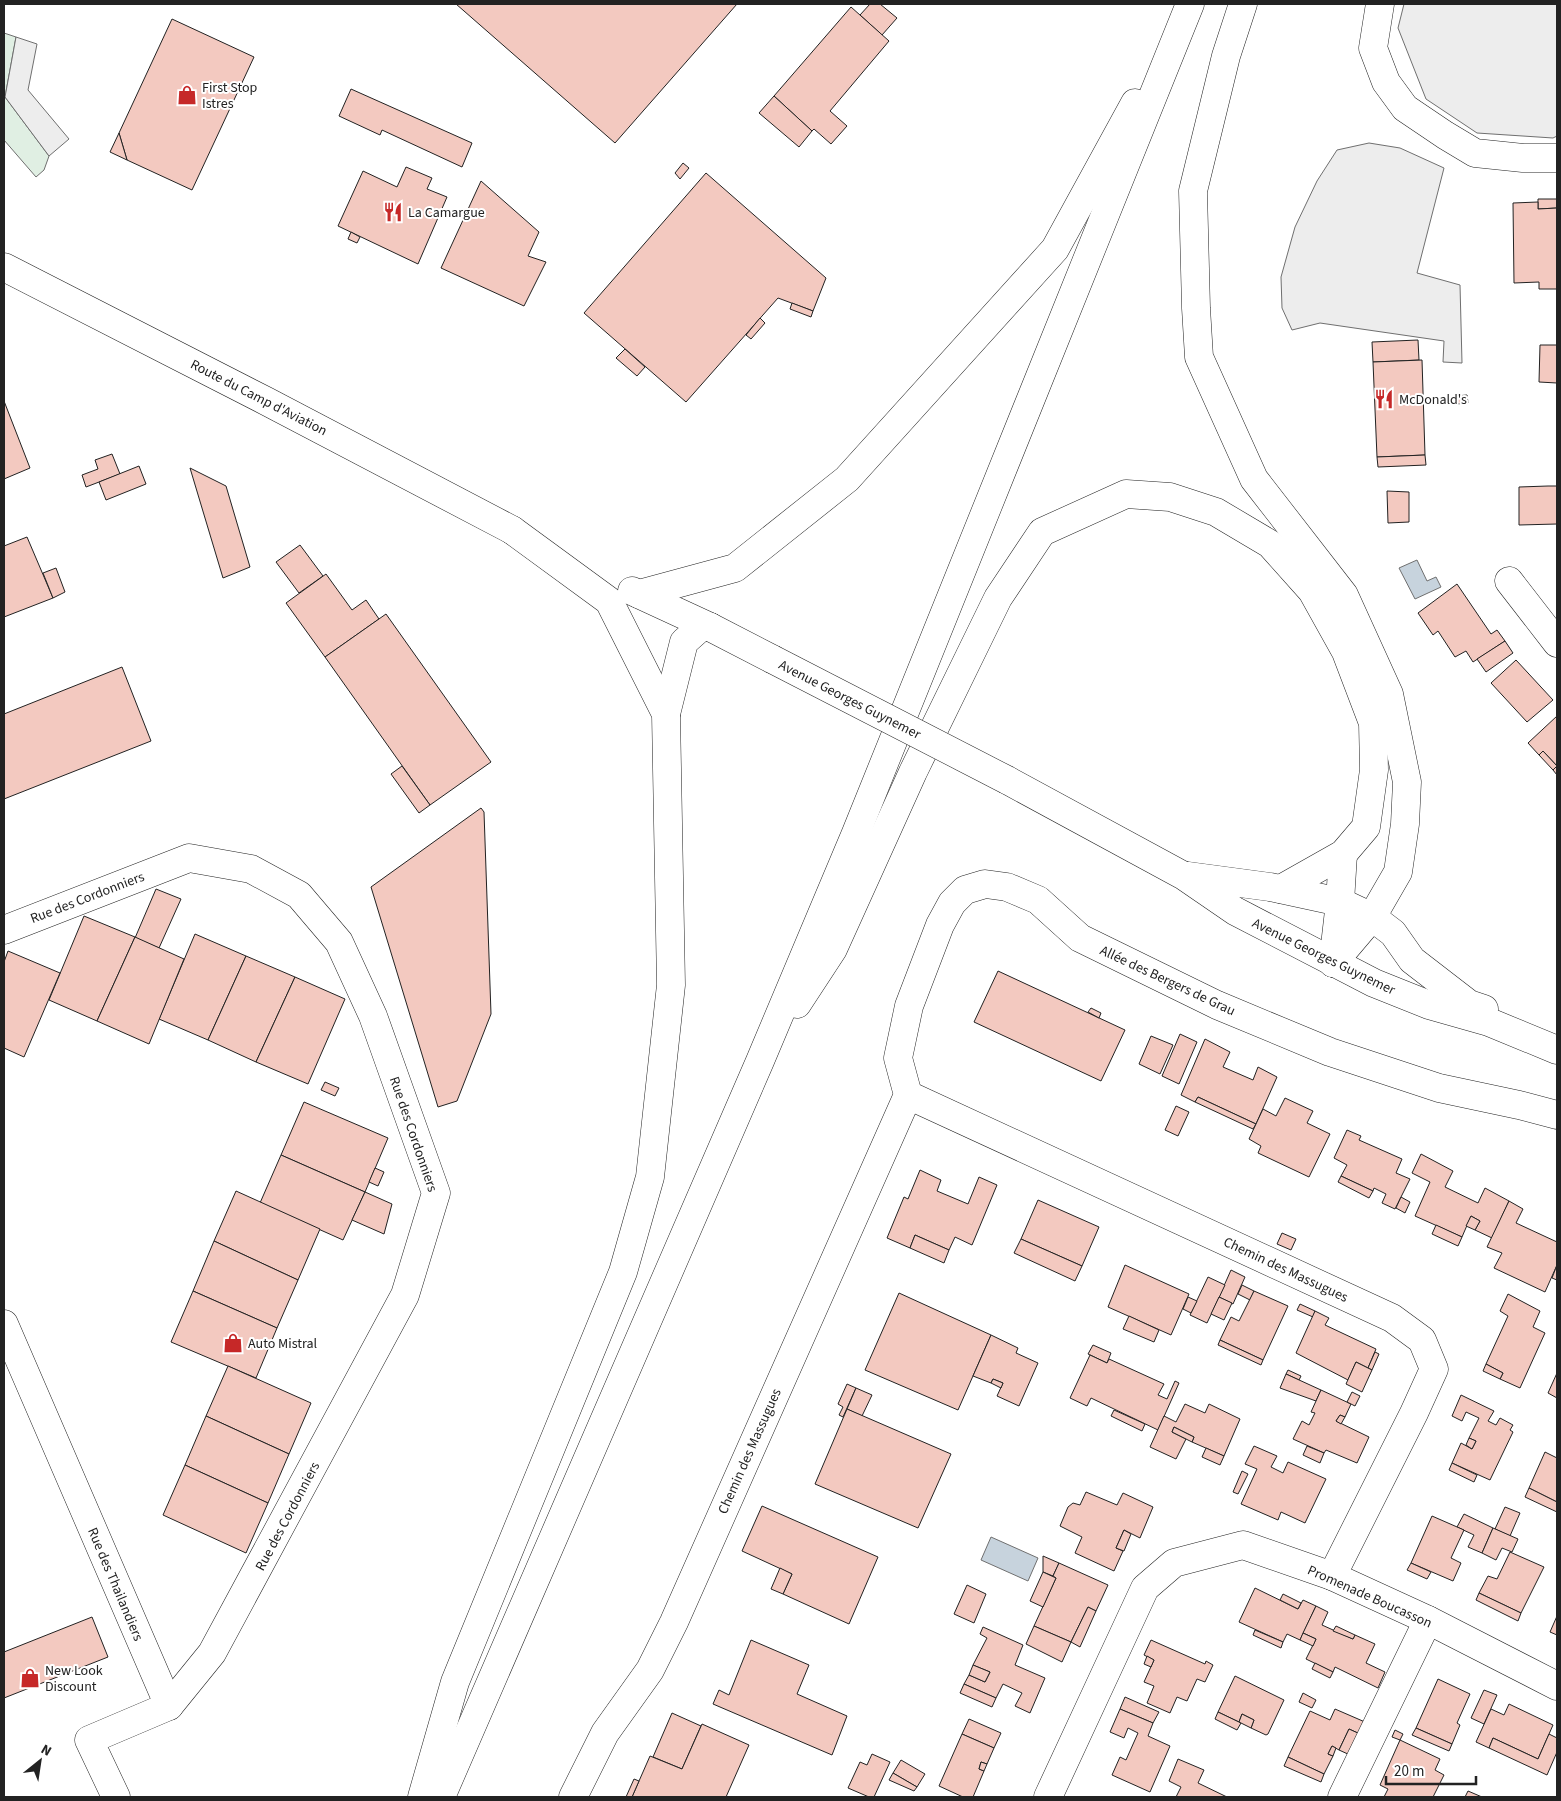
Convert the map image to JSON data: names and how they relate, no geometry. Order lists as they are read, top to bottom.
{
  "streets": {
    "main road": [
      "Route du Camp d'Aviation",
      "Avenue Georges Guynemer",
      "Rue des Cordonniers",
      "Allée des Bergers de Grau",
      "Chemin des Massugues",
      "Rue des Thailandiers",
      "Promenade Boucasson"
    ]
  },
  "crossings": [
    ["Route du Camp d'Aviation", "Avenue Georges Guynemer"],
    ["Rue des Cordonniers", "Rue des Thailandiers"],
    ["Allée des Bergers de Grau", "Chemin des Massugues"],
    ["Chemin des Massugues", "Promenade Boucasson"]
  ],
  "places": {
    "shop": ["First Stop Istres", "Auto Mistral", "New Look Discount"],
    "restaurant": ["La Camargue", "McDonald's"]
  },
  "scale_bar": "20 m",
  "north": "top right"
}
